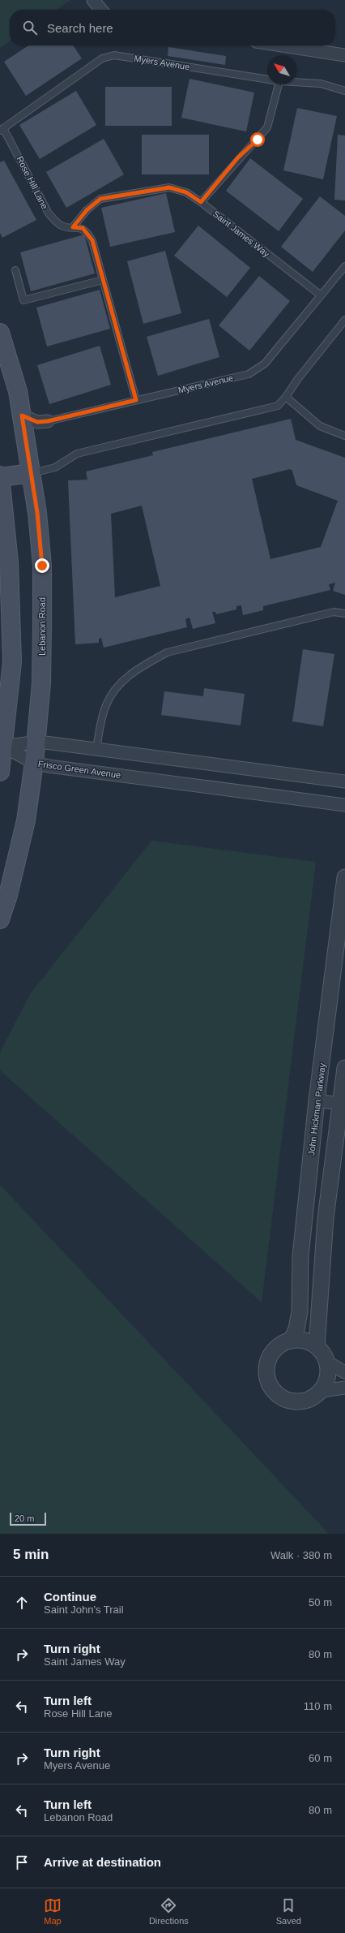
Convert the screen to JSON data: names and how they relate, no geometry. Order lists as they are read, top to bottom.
{
  "streets": {
    "main road": ["Lebanon Road"],
    "street": ["Myers Avenue", "Frisco Green Avenue", "John Hickman Parkway"],
    "lane": ["Rose Hill Lane", "Saint James Way"]
  },
  "crossings": [
    ["Myers Avenue", "Rose Hill Lane"],
    ["Myers Avenue", "Saint James Way"],
    ["Myers Avenue", "Lebanon Road"],
    ["Rose Hill Lane", "Saint James Way"],
    ["Lebanon Road", "Frisco Green Avenue"]
  ],
  "scale_bar": "20 m",
  "north": "top left",
  "page": {
    "search": "Search here",
    "scale": "20 m",
    "heading": ["5 min", "Walk · 380 m"],
    "list": [
      ["Continue", "Saint John's Trail", "50 m"],
      ["Turn right", "Saint James Way", "80 m"],
      ["Turn left", "Rose Hill Lane", "110 m"],
      ["Turn right", "Myers Avenue", "60 m"],
      ["Turn left", "Lebanon Road", "80 m"],
      "Arrive at destination"
    ],
    "nav": ["Map", "Directions", "Saved"]
  }
}
